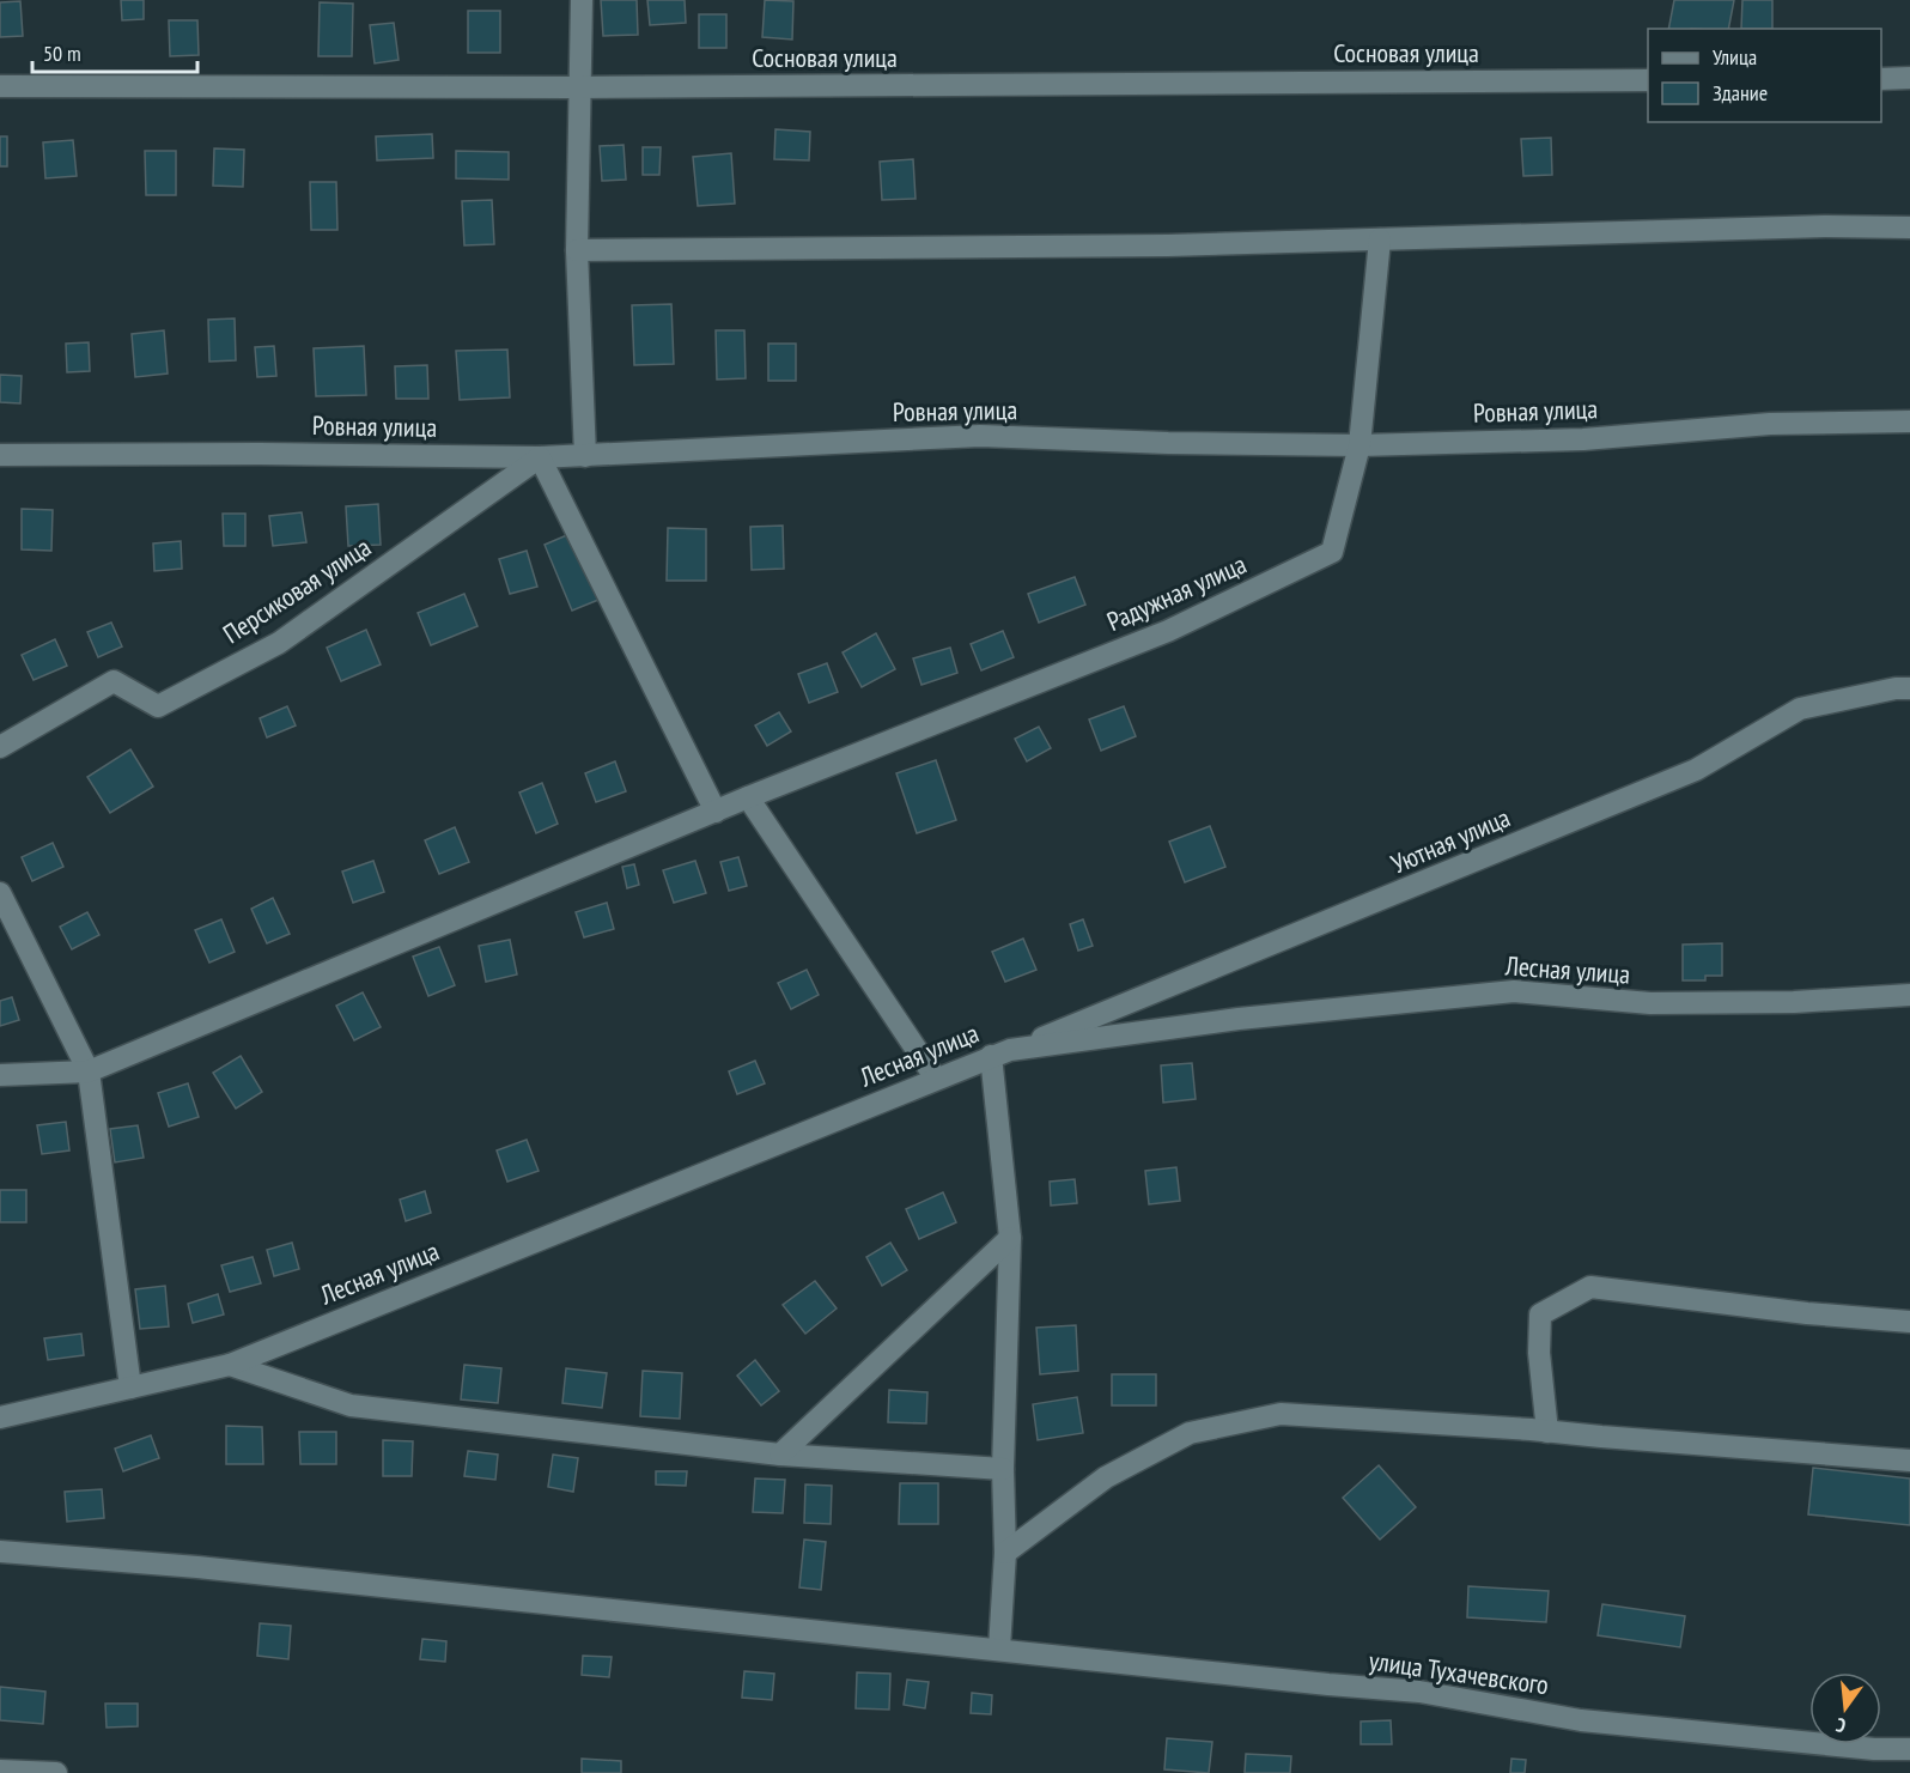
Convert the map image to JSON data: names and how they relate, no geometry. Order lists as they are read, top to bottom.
{
  "streets": {
    "street": [
      "Сосновая улица",
      "Ровная улица",
      "Персиковая улица",
      "Радужная улица",
      "Уютная улица",
      "Лесная улица",
      "улица Тухачевского"
    ]
  },
  "crossings": [
    ["Ровная улица", "Персиковая улица"],
    ["Ровная улица", "Радужная улица"],
    ["Уютная улица", "Лесная улица"]
  ],
  "legend": ["Улица", "Здание"],
  "scale_bar": "50 m",
  "north": "bottom"
}
